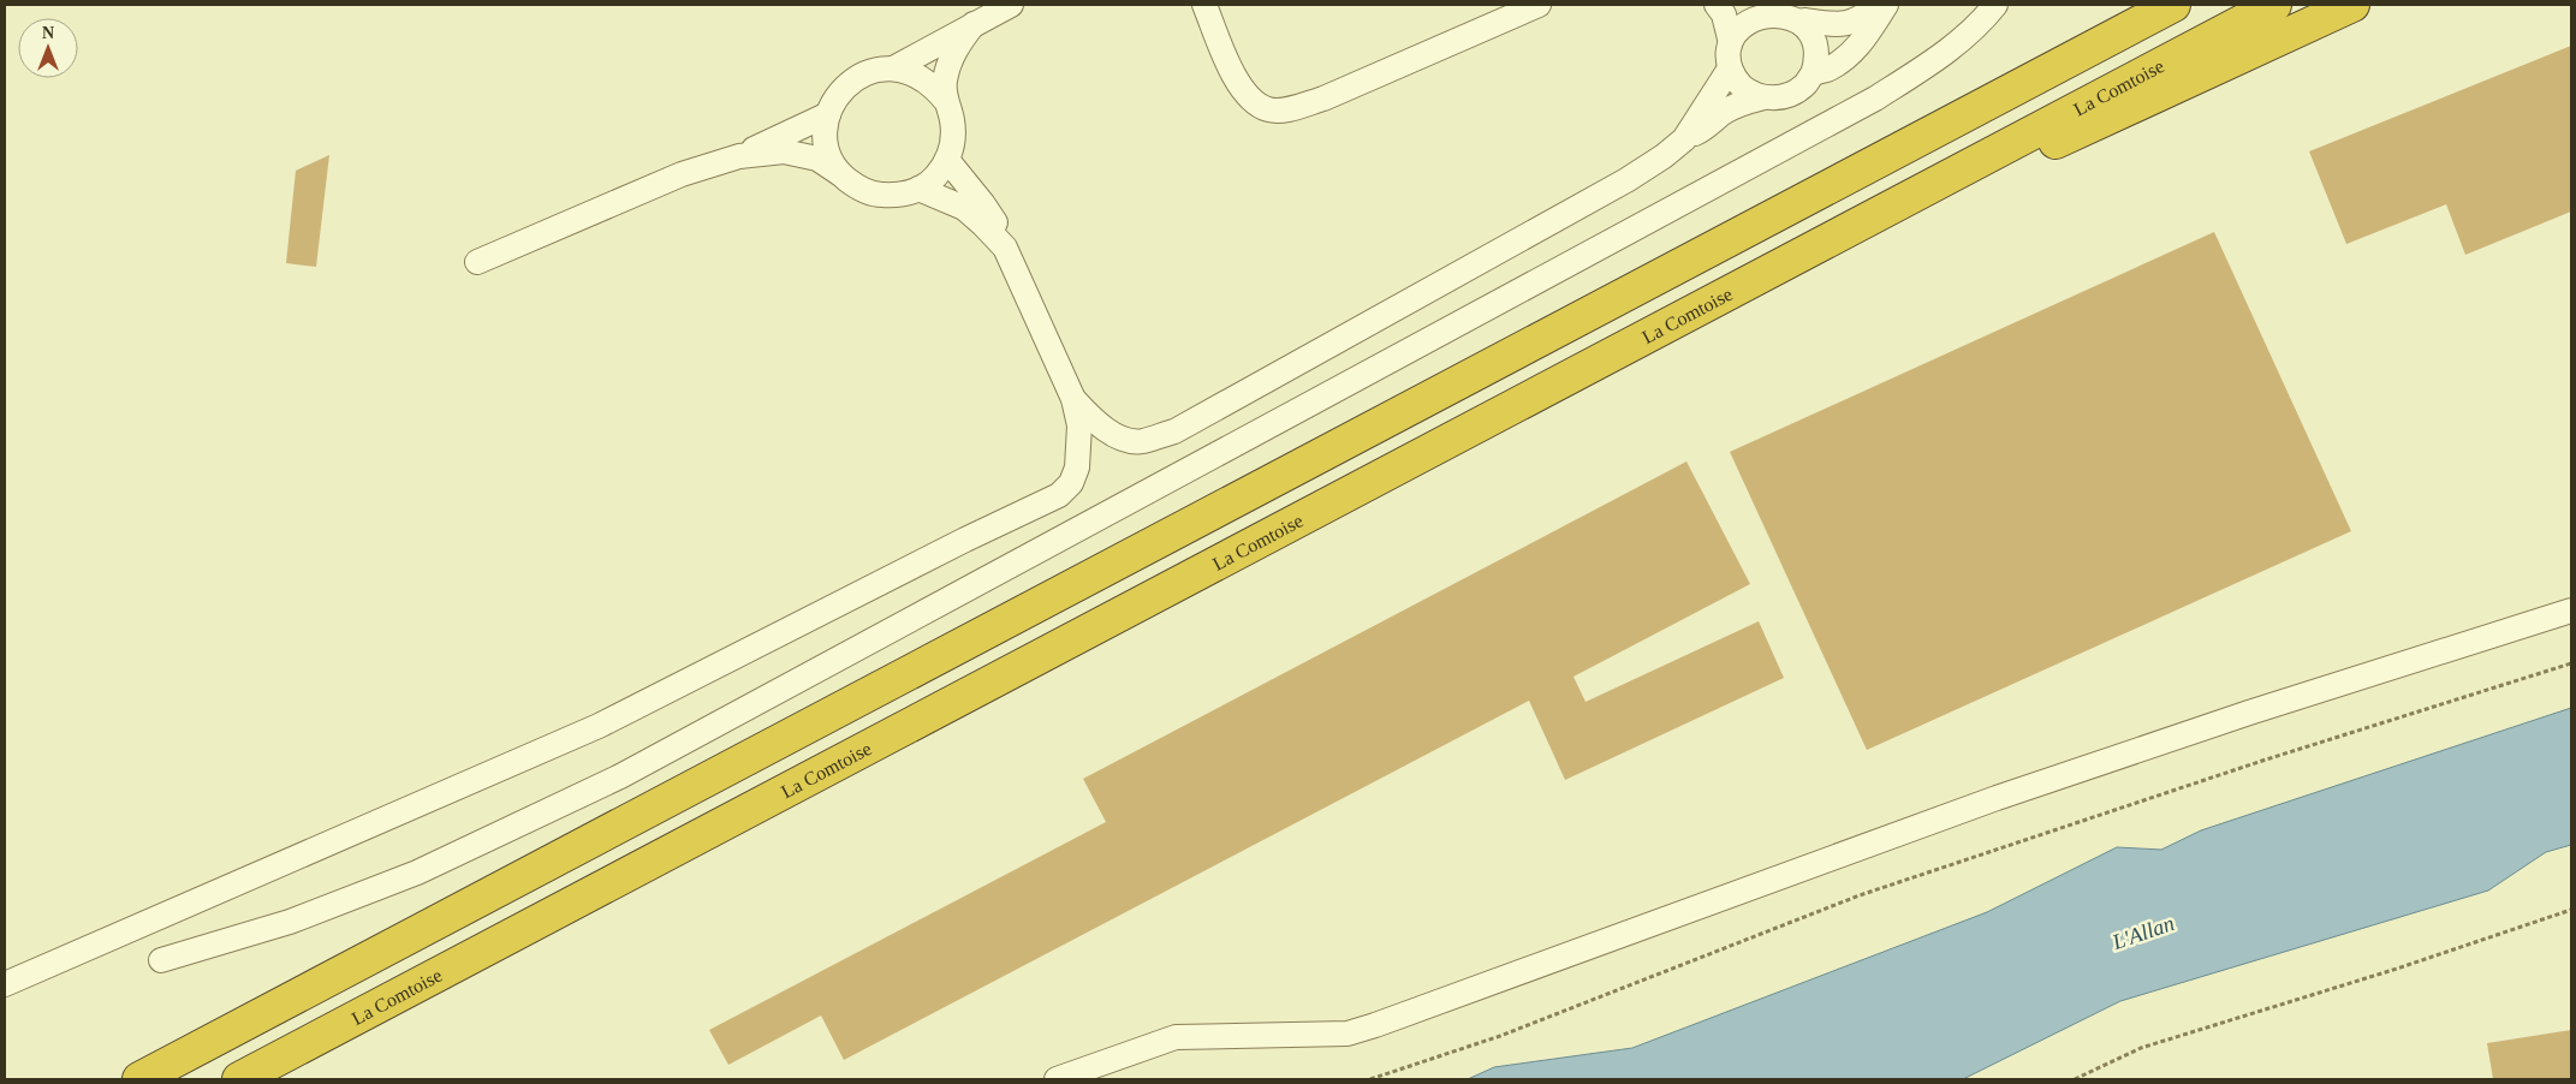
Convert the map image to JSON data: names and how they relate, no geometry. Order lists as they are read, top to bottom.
{
  "streets": {
    "highway": ["La Comtoise"]
  },
  "water": ["L'Allan"],
  "north": "top"
}
